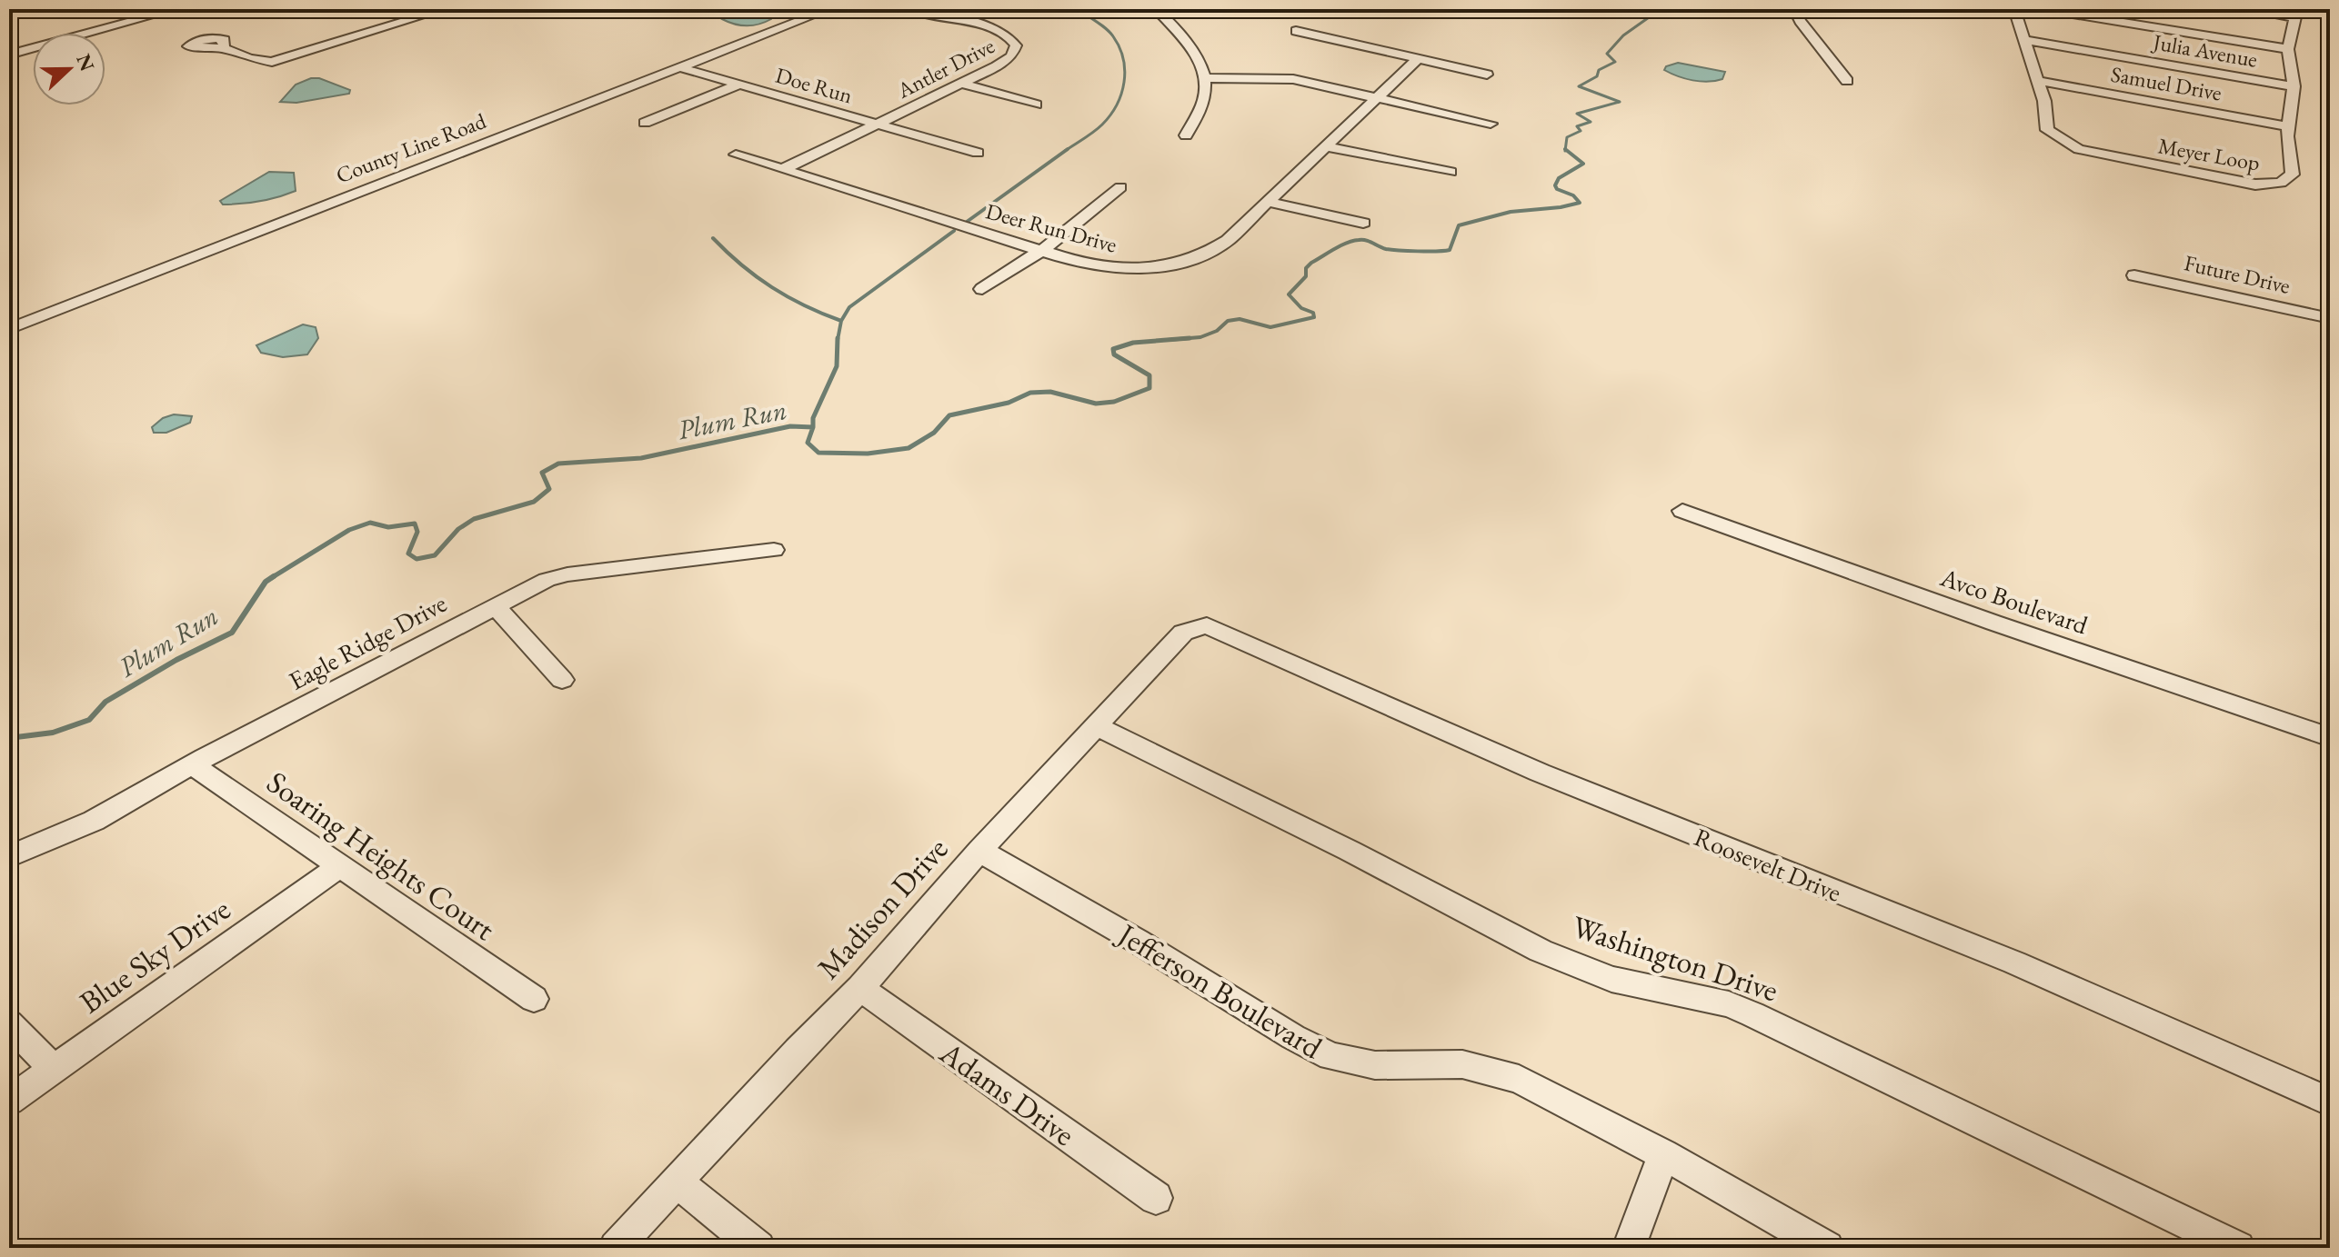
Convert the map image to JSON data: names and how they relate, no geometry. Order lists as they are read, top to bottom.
{
  "streets": {
    "street": [
      "Julia Avenue",
      "Antler Drive",
      "Samuel Drive",
      "Doe Run",
      "County Line Road",
      "Meyer Loop",
      "Deer Run Drive",
      "Future Drive",
      "Avco Boulevard",
      "Eagle Ridge Drive",
      "Soaring Heights Court",
      "Roosevelt Drive",
      "Madison Drive",
      "Blue Sky Drive",
      "Washington Drive",
      "Jefferson Boulevard",
      "Adams Drive"
    ]
  },
  "crossings": [
    ["Julia Avenue", "Meyer Loop"],
    ["Antler Drive", "Doe Run"],
    ["Antler Drive", "Deer Run Drive"],
    ["Samuel Drive", "Meyer Loop"],
    ["Doe Run", "County Line Road"],
    ["Eagle Ridge Drive", "Soaring Heights Court"],
    ["Soaring Heights Court", "Blue Sky Drive"],
    ["Roosevelt Drive", "Madison Drive"],
    ["Madison Drive", "Washington Drive"],
    ["Madison Drive", "Jefferson Boulevard"],
    ["Madison Drive", "Adams Drive"]
  ],
  "water": ["Plum Run"],
  "north": "right"
}
